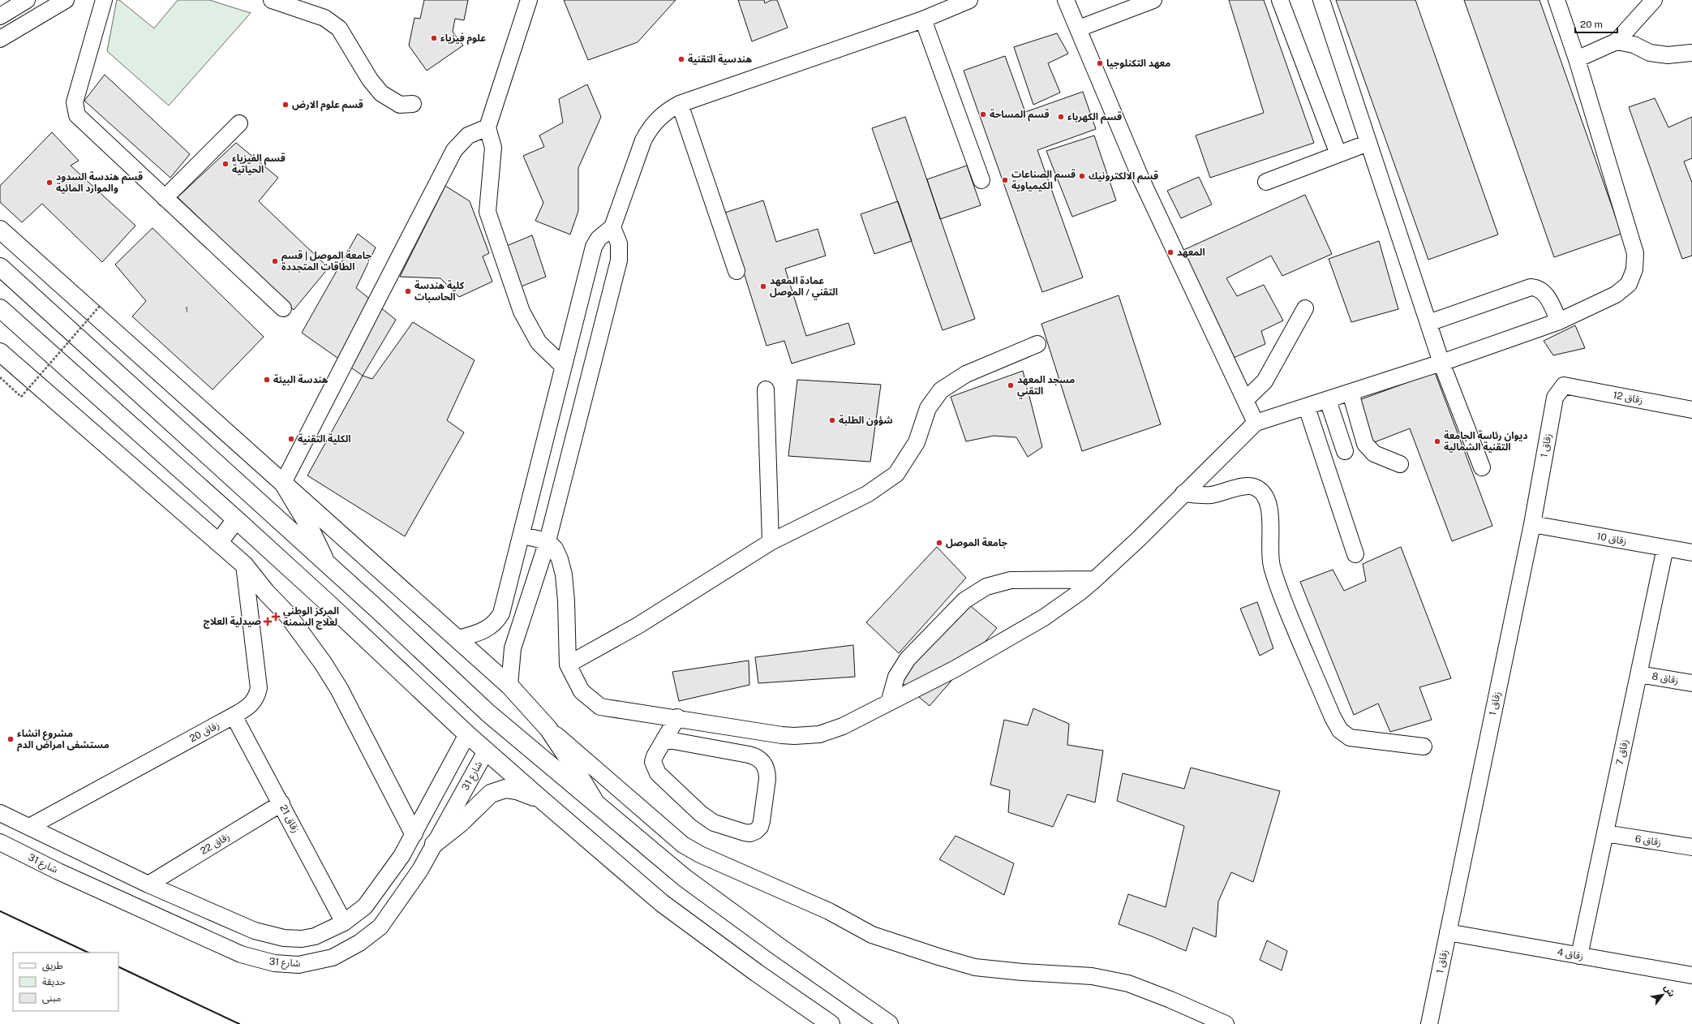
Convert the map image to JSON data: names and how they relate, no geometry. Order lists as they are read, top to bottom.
{
  "streets": {
    "street": [
      "زقاق 12",
      "زقاق 1",
      "زقاق 10",
      "زقاق 8",
      "زقاق 20",
      "زقاق 7",
      "شارع 31",
      "زقاق 21",
      "زقاق 6",
      "زقاق 22",
      "زقاق 4"
    ]
  },
  "crossings": [
    ["زقاق 12", "زقاق 1"],
    ["زقاق 1", "زقاق 10"],
    ["زقاق 1", "زقاق 4"],
    ["زقاق 10", "زقاق 7"],
    ["زقاق 8", "زقاق 7"],
    ["زقاق 20", "زقاق 21"],
    ["زقاق 7", "زقاق 6"],
    ["زقاق 7", "زقاق 4"],
    ["زقاق 21", "زقاق 22"]
  ],
  "places": {
    "other": [
      "علوم فيزياء",
      "هندسية التقنية",
      "معهد التكنلوجيا",
      "قسم علوم الارض",
      "قسم المساحة",
      "قسم الكهرباء",
      "قسم الفيزياء الحياتية",
      "قسم الالكترونيك",
      "قسم الصناعات الكيمياوية",
      "قسم هندسة السدود والموارد المائية",
      "المعهد",
      "جامعة الموصل | قسم الطاقات المتجددة",
      "عمادة المعهد التقني / الموصل",
      "كلية هندسة الحاسبات",
      "هندسة البيئة",
      "مسجد المعهد التقني",
      "شؤون الطلبة",
      "الكلية التقنية",
      "ديوان رئاسة الجامعة التقنية الشمالية",
      "جامعة الموصل",
      "مشروع انشاء مستشفى امراض الدم"
    ],
    "health": ["المركز الوطني لعلاج السمنة", "صيدلية العلاج"]
  },
  "house_numbers": ["1"],
  "legend": ["طريق", "حديقة", "مبنى"],
  "scale_bar": "20 m",
  "north": "top right"
}
